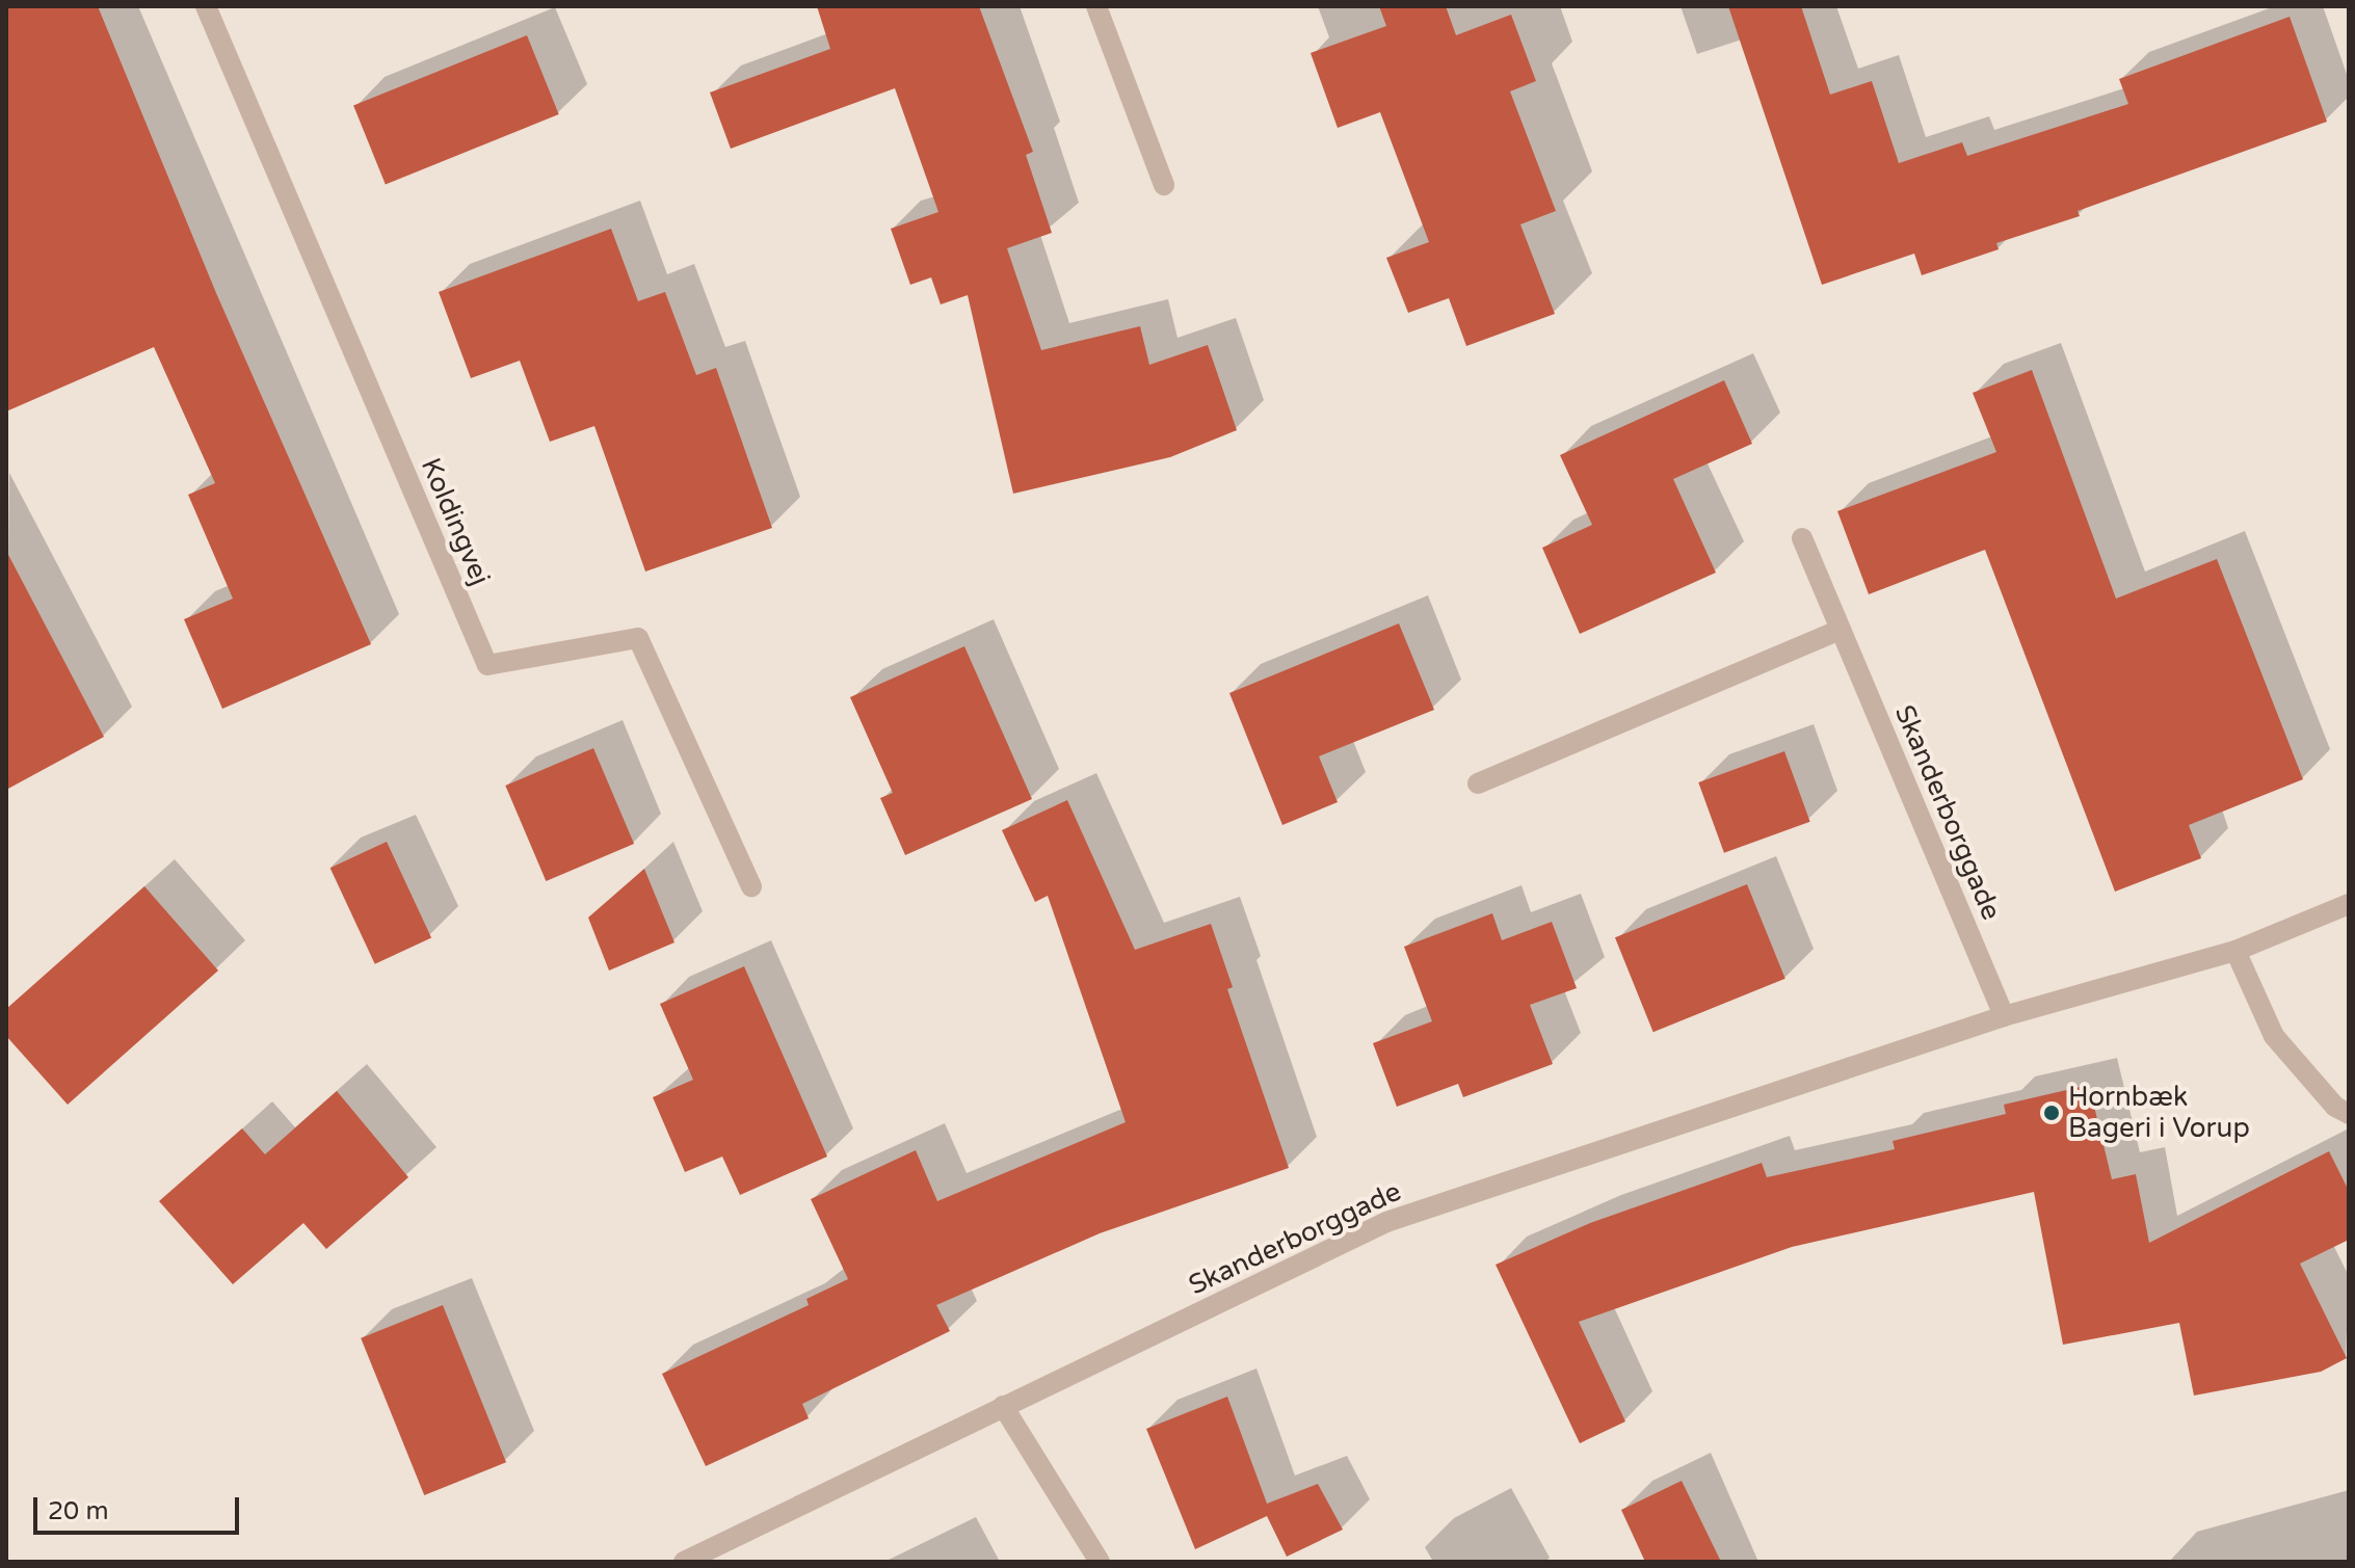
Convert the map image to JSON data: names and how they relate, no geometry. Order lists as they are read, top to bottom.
{
  "streets": {
    "street": ["Koldingvej", "Skanderborggade"]
  },
  "places": ["Hornbæk Bageri i Vorup"],
  "scale_bar": "20 m"
}
